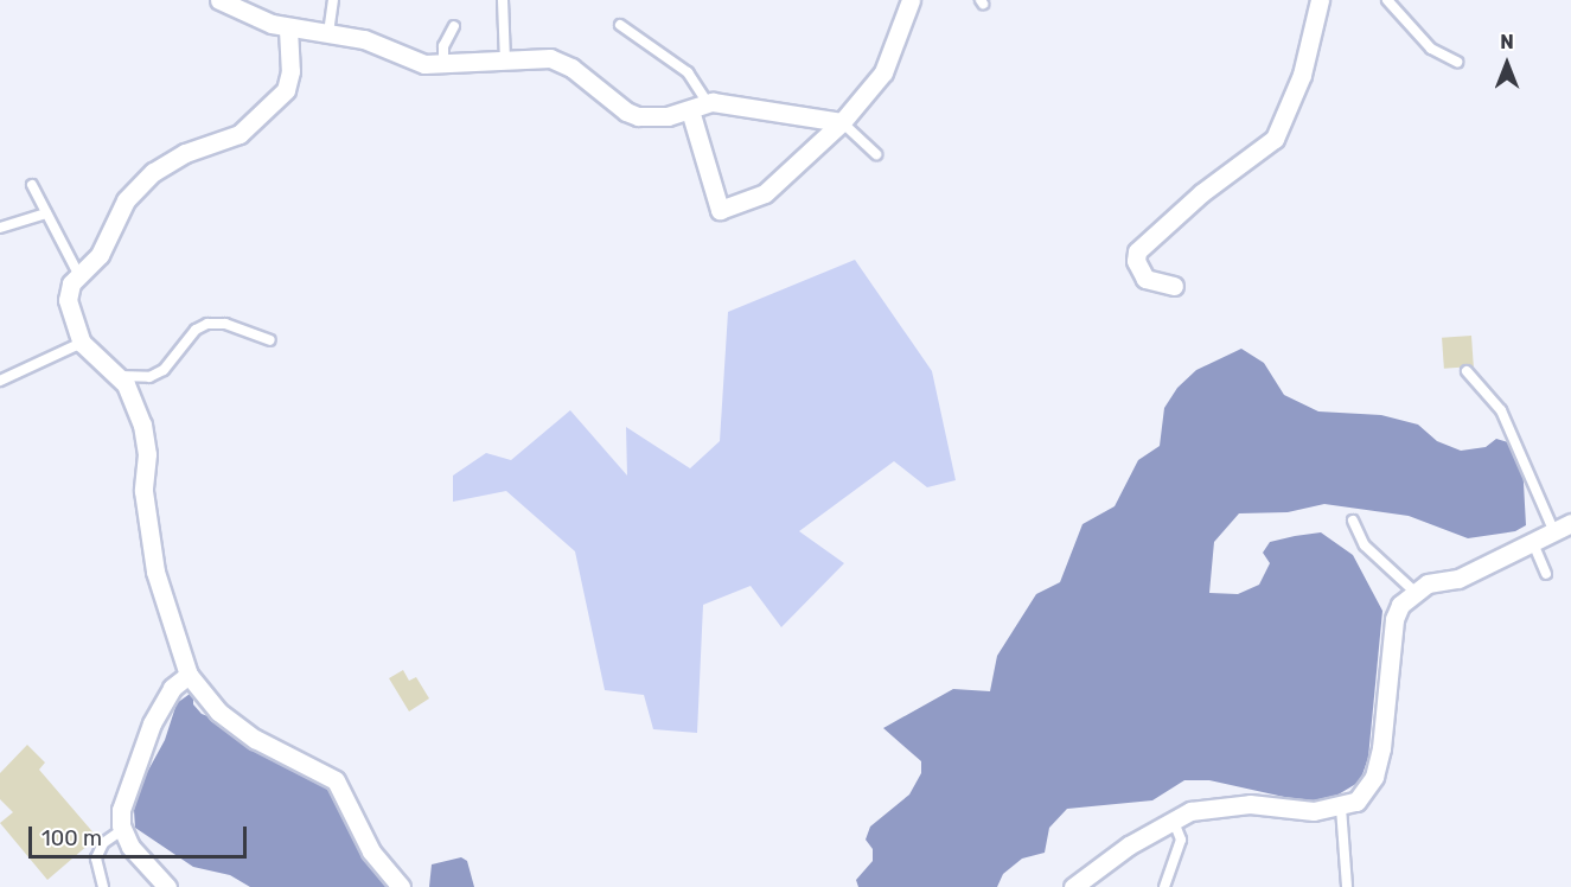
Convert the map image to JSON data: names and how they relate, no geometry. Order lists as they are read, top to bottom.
{
  "scale_bar": "100 m",
  "north": "top"
}
